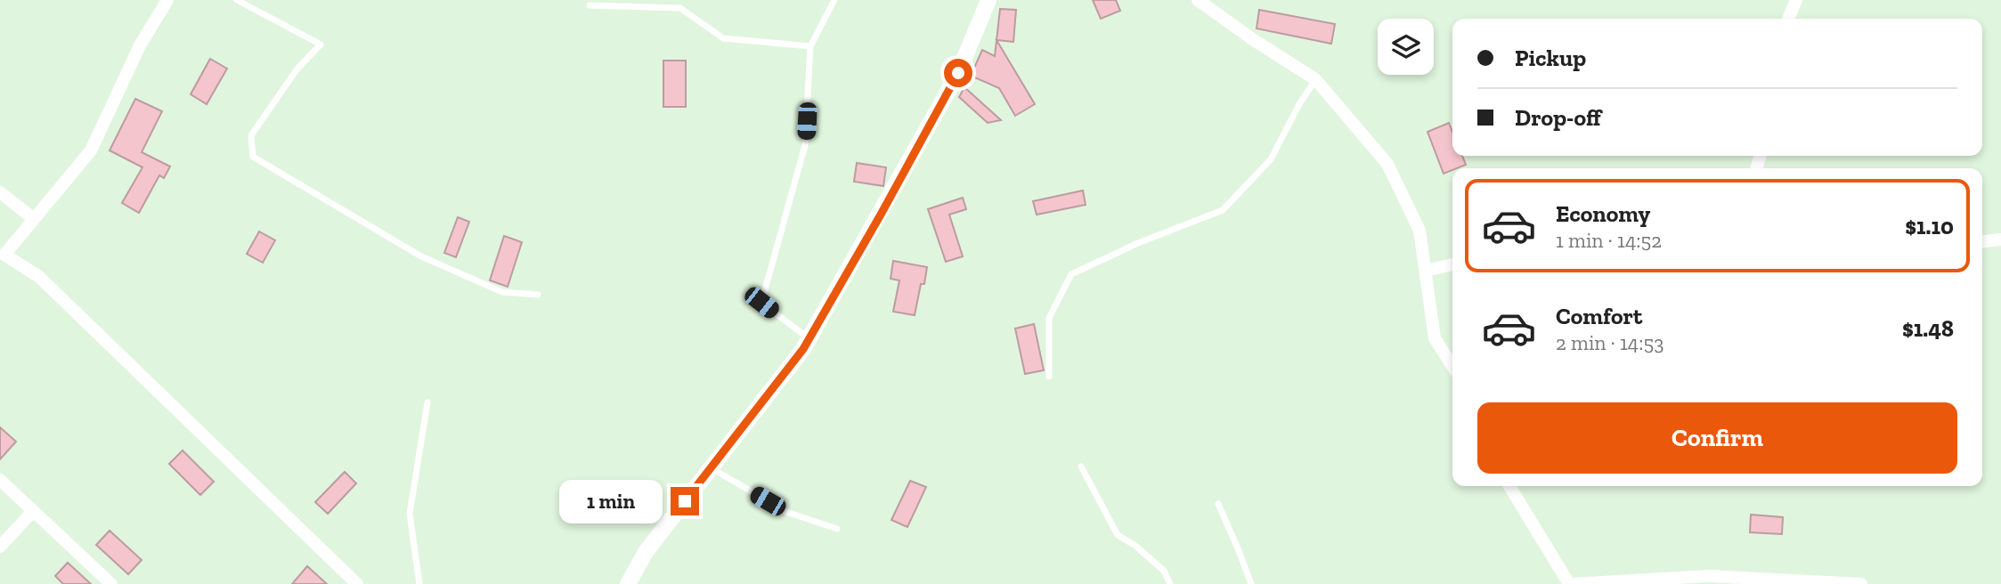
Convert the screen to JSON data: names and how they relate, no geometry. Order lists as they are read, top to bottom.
{
  "page": {
    "banner": ["Pickup", "Drop-off"],
    "list": [
      {
        "name": "Economy",
        "note": "1 min · 14:52",
        "value": "$1.10"
      },
      {
        "name": "Comfort",
        "note": "2 min · 14:53",
        "value": "$1.48"
      }
    ],
    "buttons": "Confirm",
    "bubble": "1 min"
  }
}
